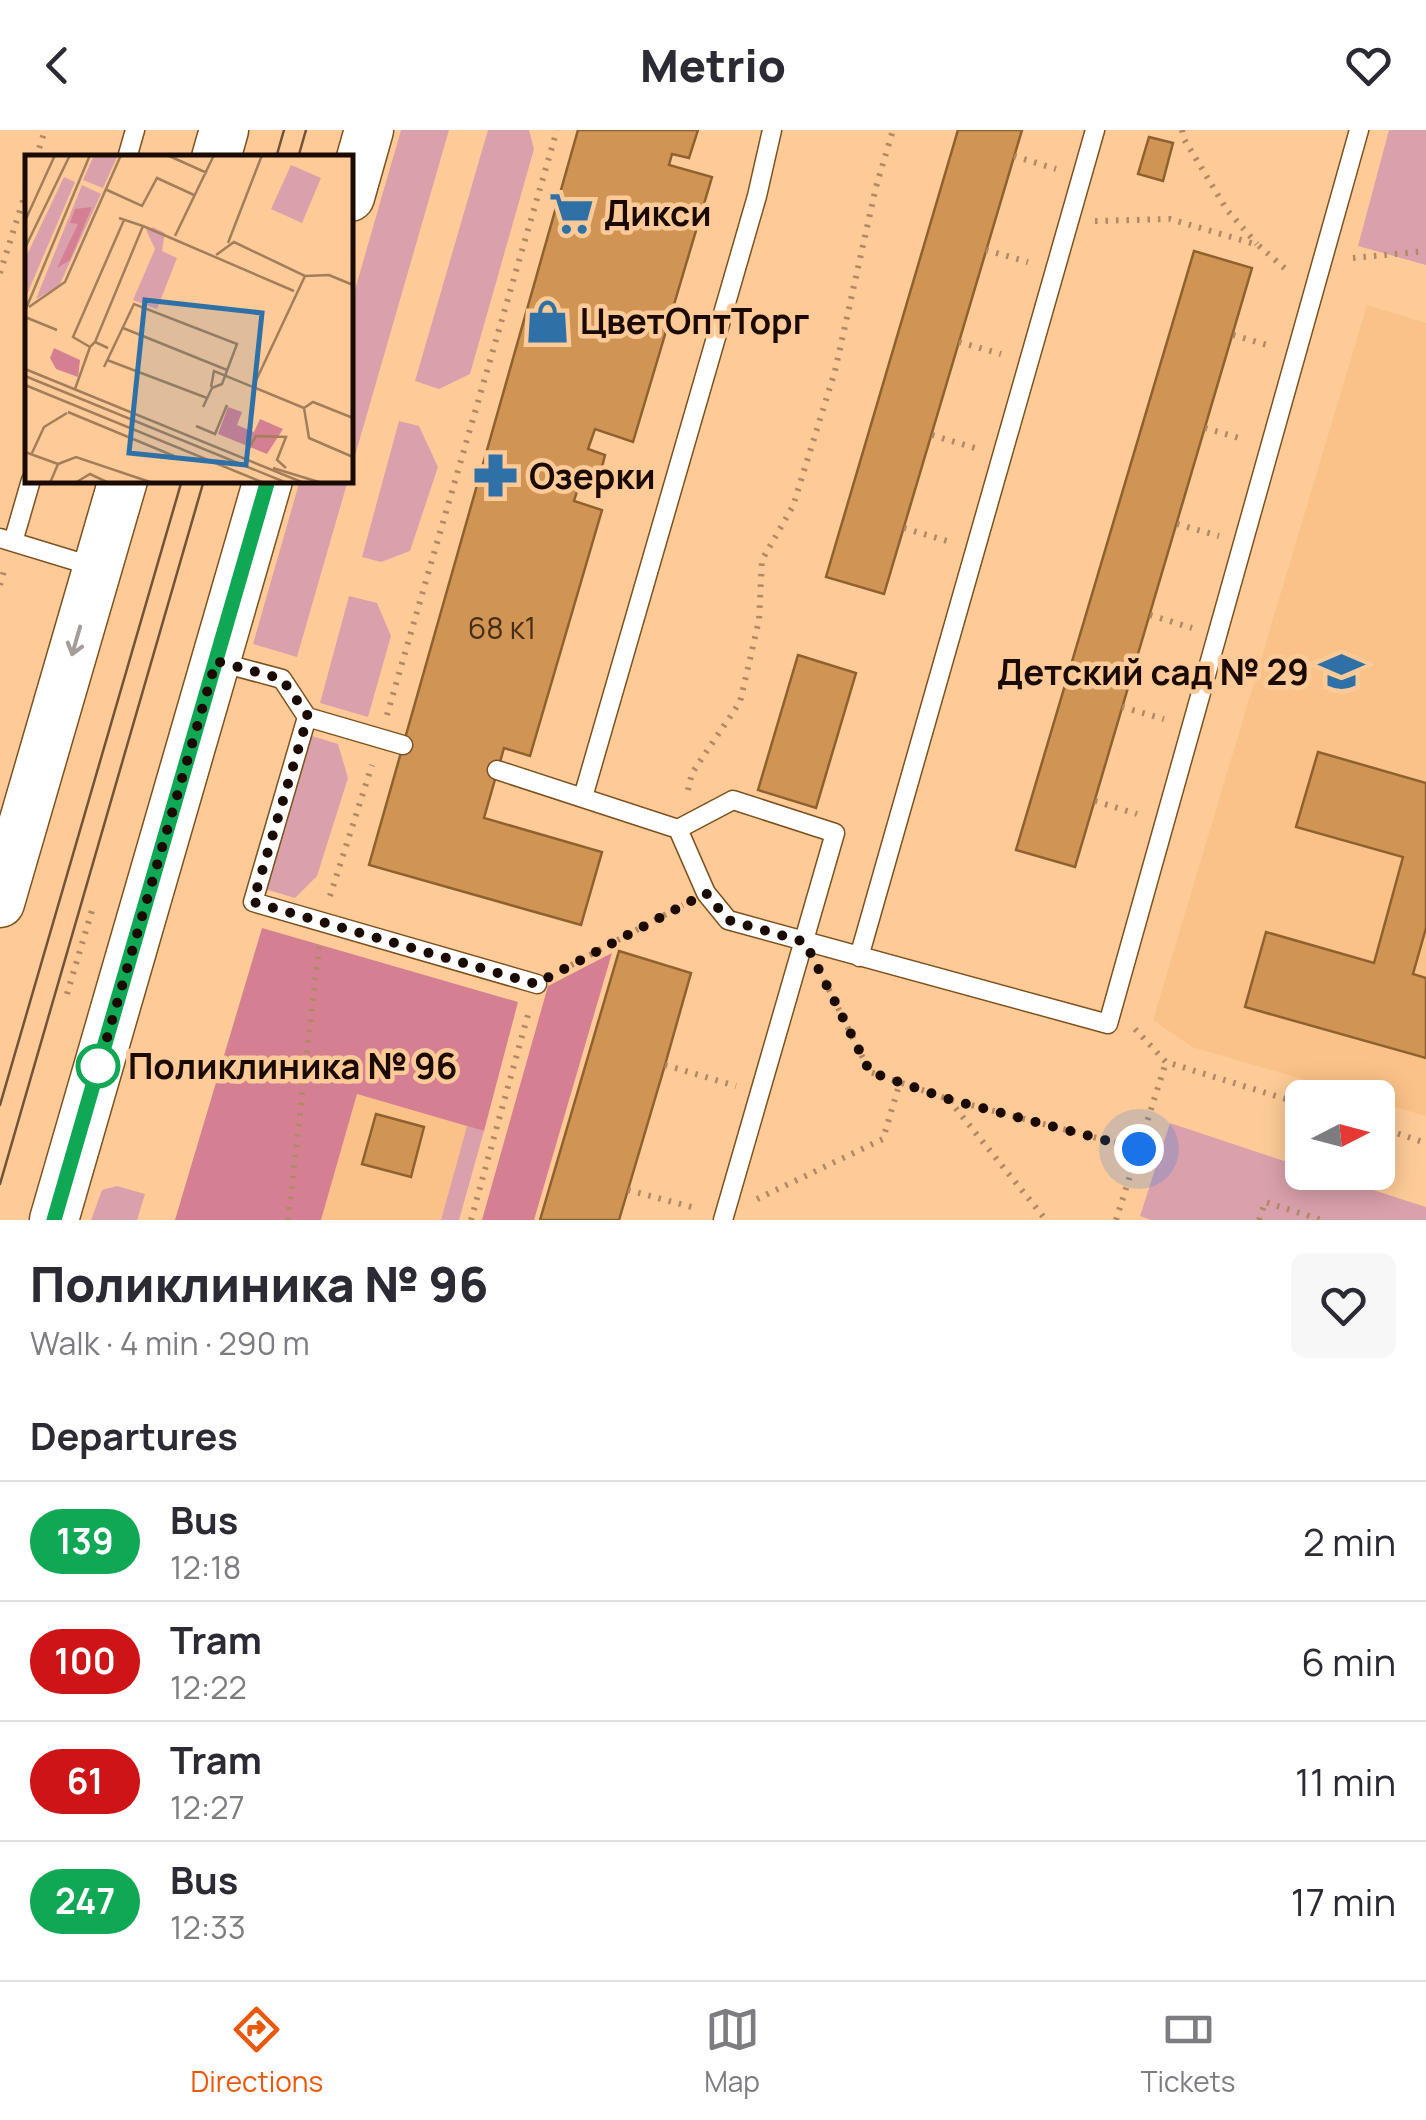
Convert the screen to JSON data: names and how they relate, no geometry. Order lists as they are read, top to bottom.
{
  "places": {
    "supermarket": ["Дикси"],
    "shop": ["ЦветОптТорг"],
    "pharmacy": ["Озерки"],
    "school or university": ["Детский сад № 29"],
    "other": ["Поликлиника № 96"]
  },
  "lines": ["bus line 139"],
  "house_numbers": ["68 к1"],
  "north": "right",
  "page": {
    "header": "Metrio",
    "heading": [
      ["Поликлиника № 96", "Walk · 4 min · 290 m"],
      "Departures"
    ],
    "list": [
      {
        "mark": "139",
        "name": "Bus",
        "note": "12:18",
        "value": "2 min"
      },
      {
        "mark": "100",
        "name": "Tram",
        "note": "12:22",
        "value": "6 min"
      },
      {
        "mark": "61",
        "name": "Tram",
        "note": "12:27",
        "value": "11 min"
      },
      {
        "mark": "247",
        "name": "Bus",
        "note": "12:33",
        "value": "17 min"
      }
    ],
    "tabs": ["Directions", "Map", "Tickets"]
  }
}
